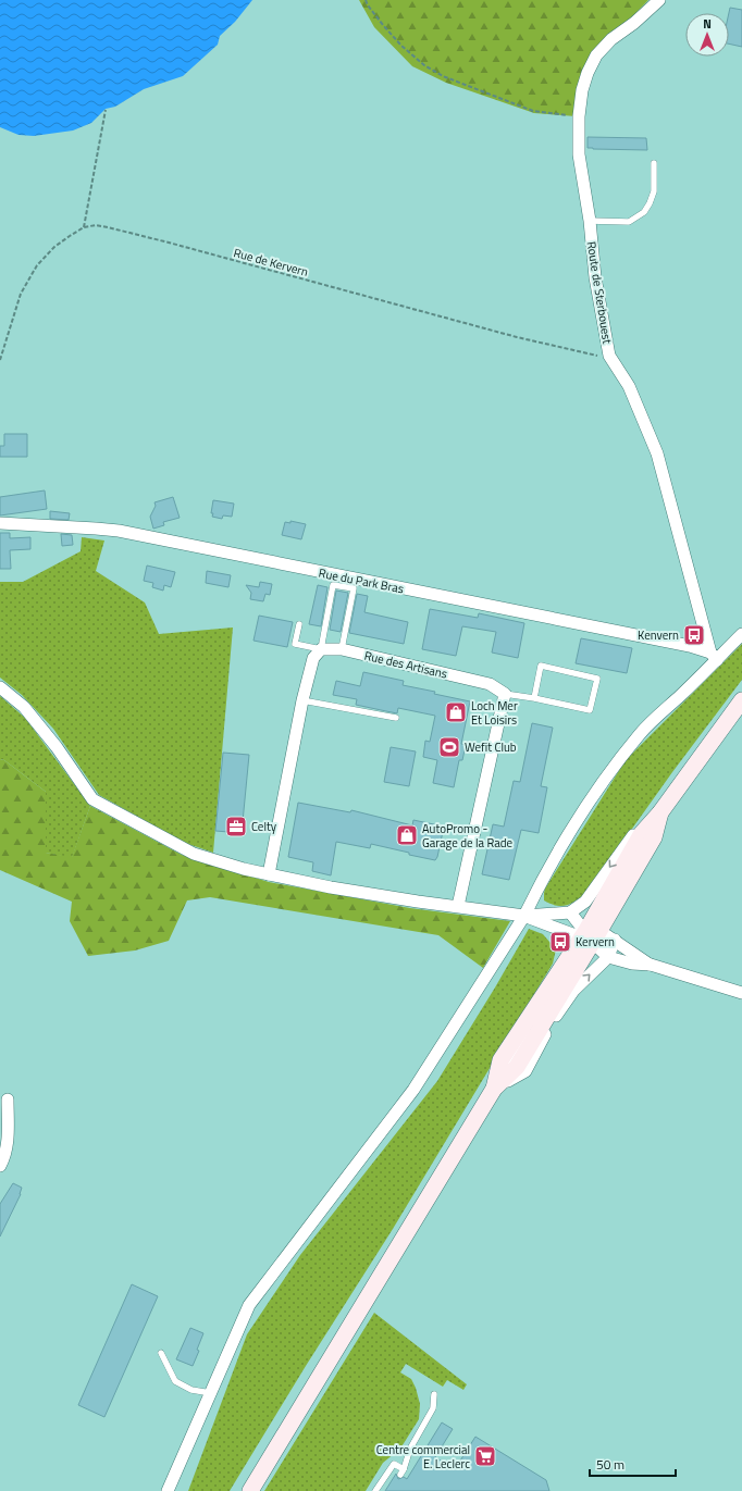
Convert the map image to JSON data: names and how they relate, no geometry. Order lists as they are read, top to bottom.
{
  "streets": {
    "street": ["Route de Sterbouest", "Rue du Park Bras", "Rue des Artisans"],
    "path": ["Rue de Kervern"]
  },
  "crossings": [
    ["Rue de Kervern", "Route de Sterbouest"],
    ["Route de Sterbouest", "Rue du Park Bras"]
  ],
  "places": {
    "bus stop": ["Kenvern", "Kervern"],
    "shop": ["Loch Mer Et Loisirs", "AutoPromo - Garage de la Rade"],
    "sports": ["Wefit Club"],
    "office": ["Celty"],
    "supermarket": ["Centre commercial E. Leclerc"]
  },
  "scale_bar": "50 m",
  "north": "top"
}
